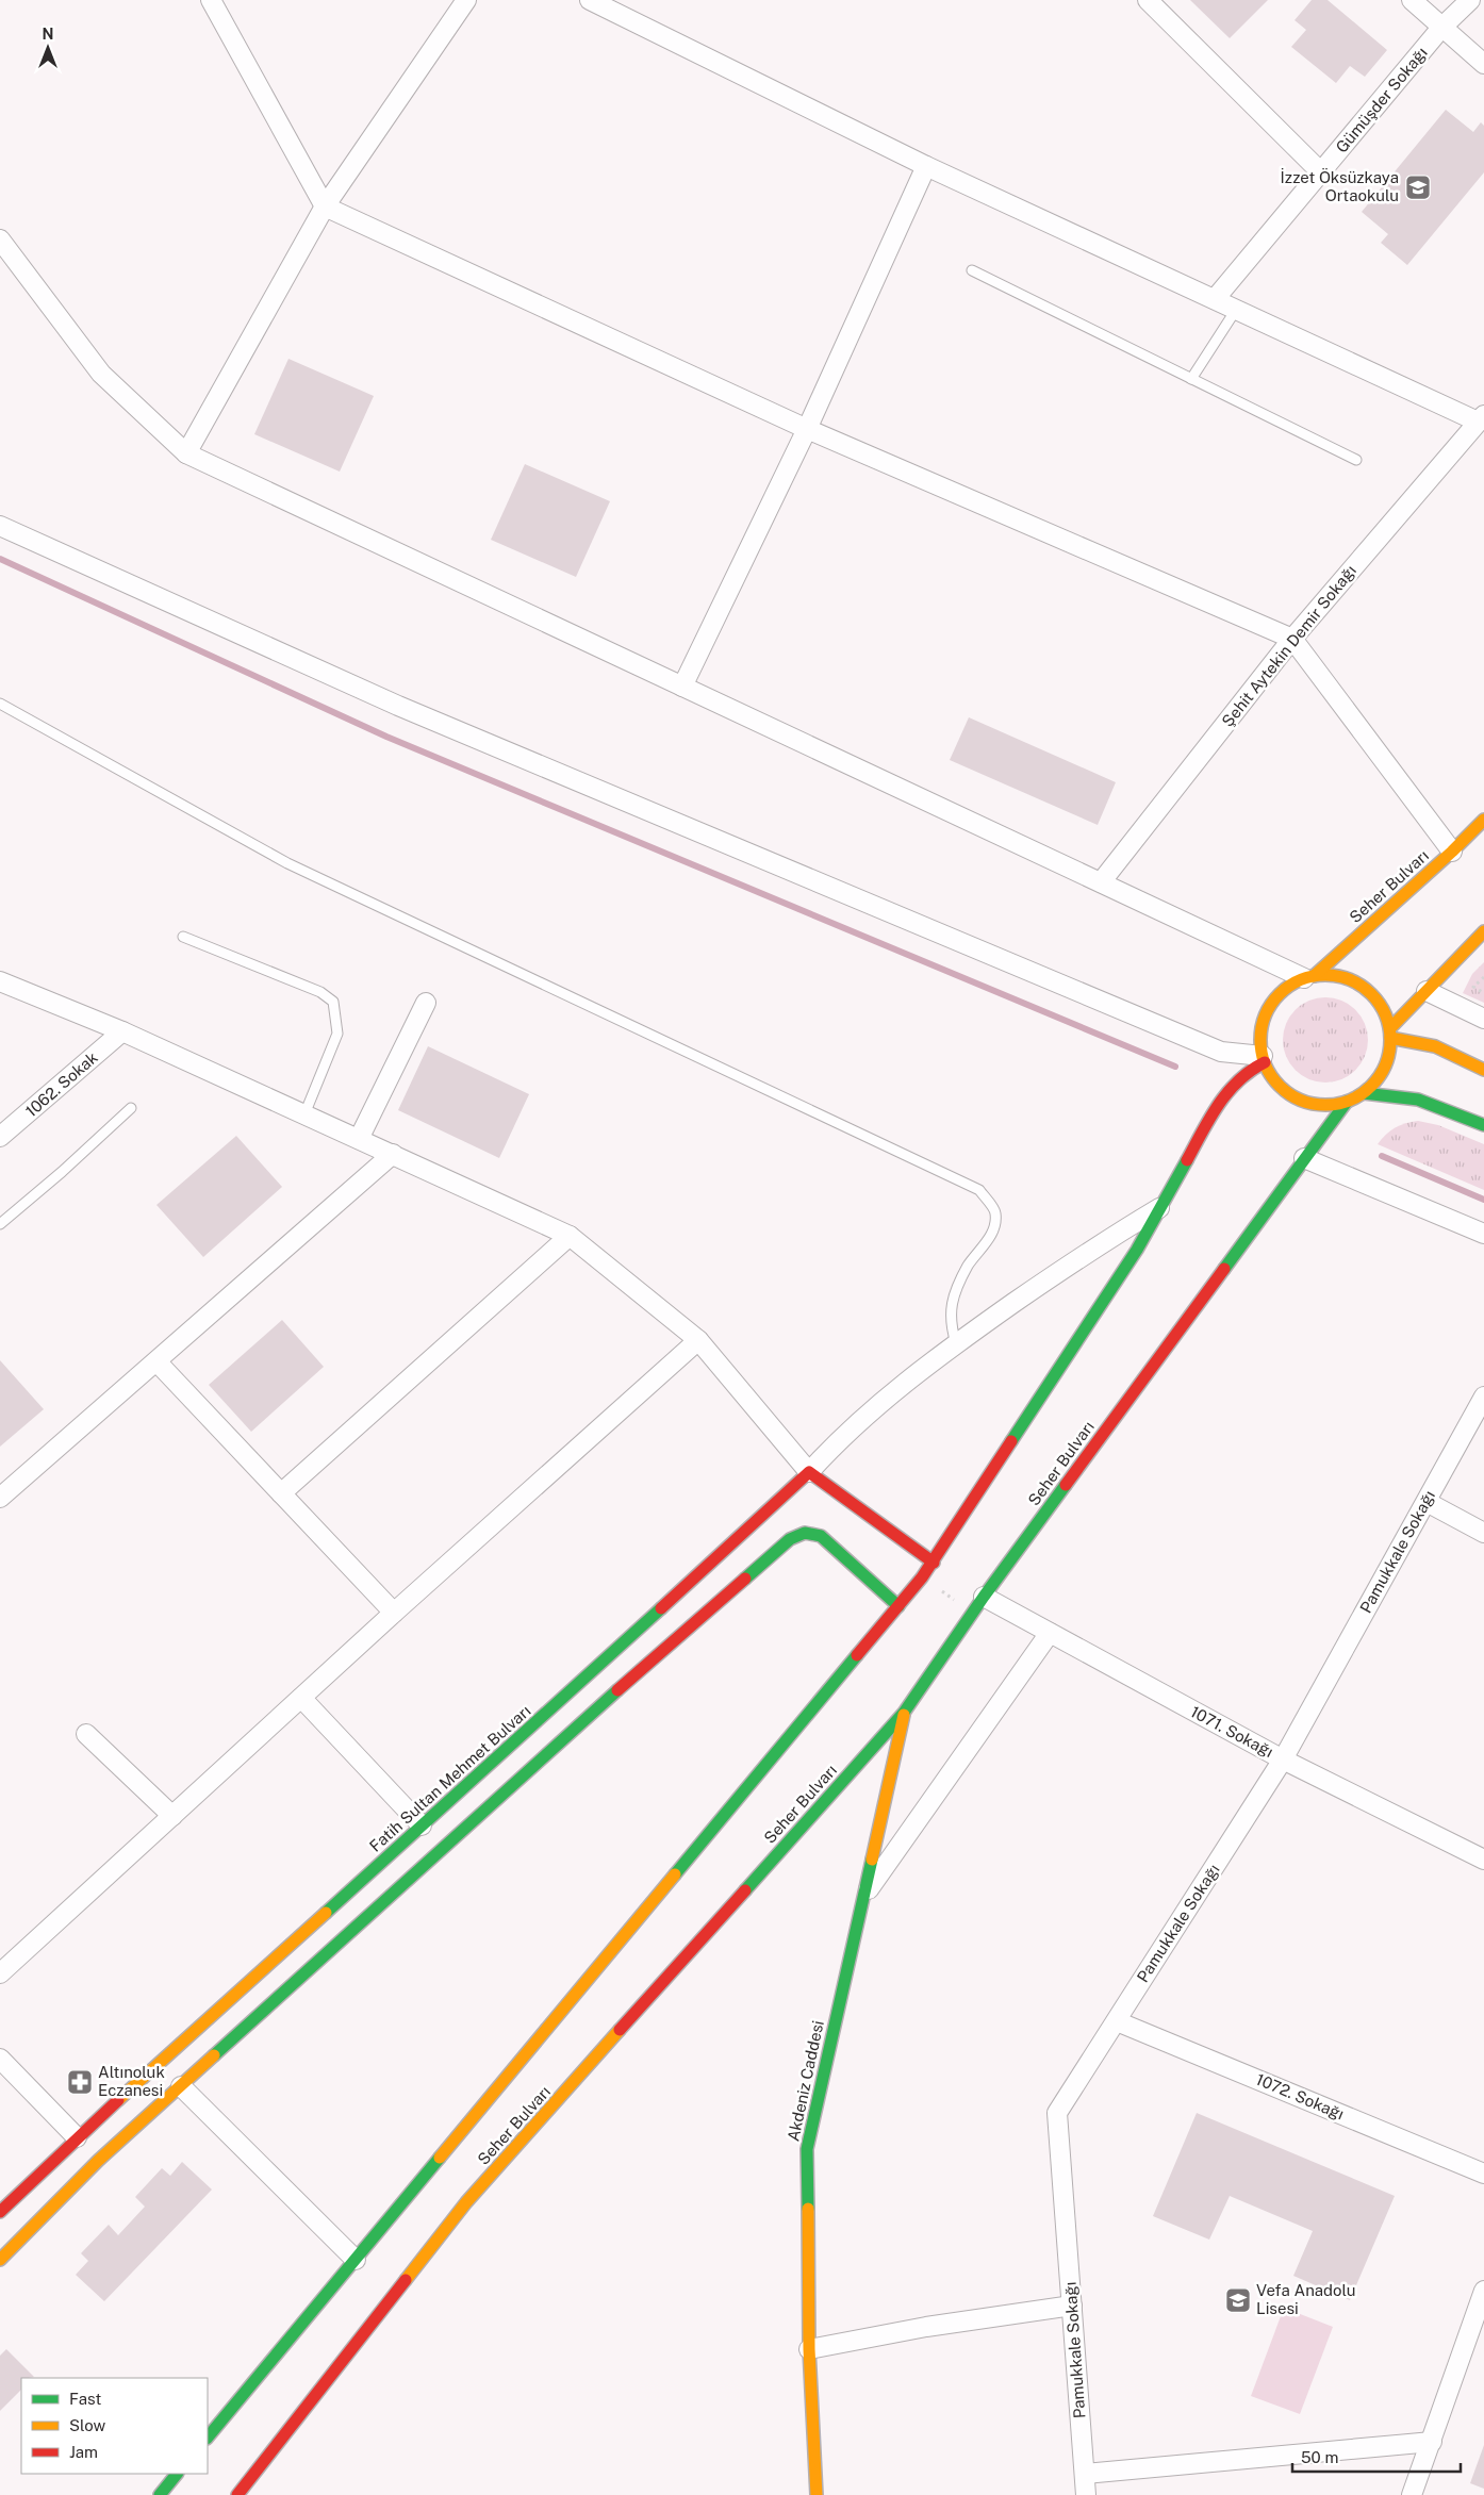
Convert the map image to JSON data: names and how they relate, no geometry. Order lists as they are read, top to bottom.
{
  "streets": {
    "main road": ["Seher Bulvarı", "Fatih Sultan Mehmet Bulvarı", "Akdeniz Caddesi"],
    "street": [
      "Gümüşder Sokağı",
      "Şehit Aytekin Demir Sokağı",
      "1062. Sokak",
      "Pamukkale Sokağı",
      "1071. Sokağı",
      "1072. Sokağı"
    ]
  },
  "crossings": [
    ["Seher Bulvarı", "1071. Sokağı"],
    ["Seher Bulvarı", "Akdeniz Caddesi"],
    ["Pamukkale Sokağı", "1071. Sokağı"],
    ["Pamukkale Sokağı", "1072. Sokağı"]
  ],
  "places": {
    "school or university": ["İzzet Öksüzkaya Ortaokulu", "Vefa Anadolu Lisesi"],
    "pharmacy": ["Altınoluk Eczanesi"]
  },
  "legend": ["Fast", "Slow", "Jam"],
  "scale_bar": "50 m",
  "north": "top"
}
